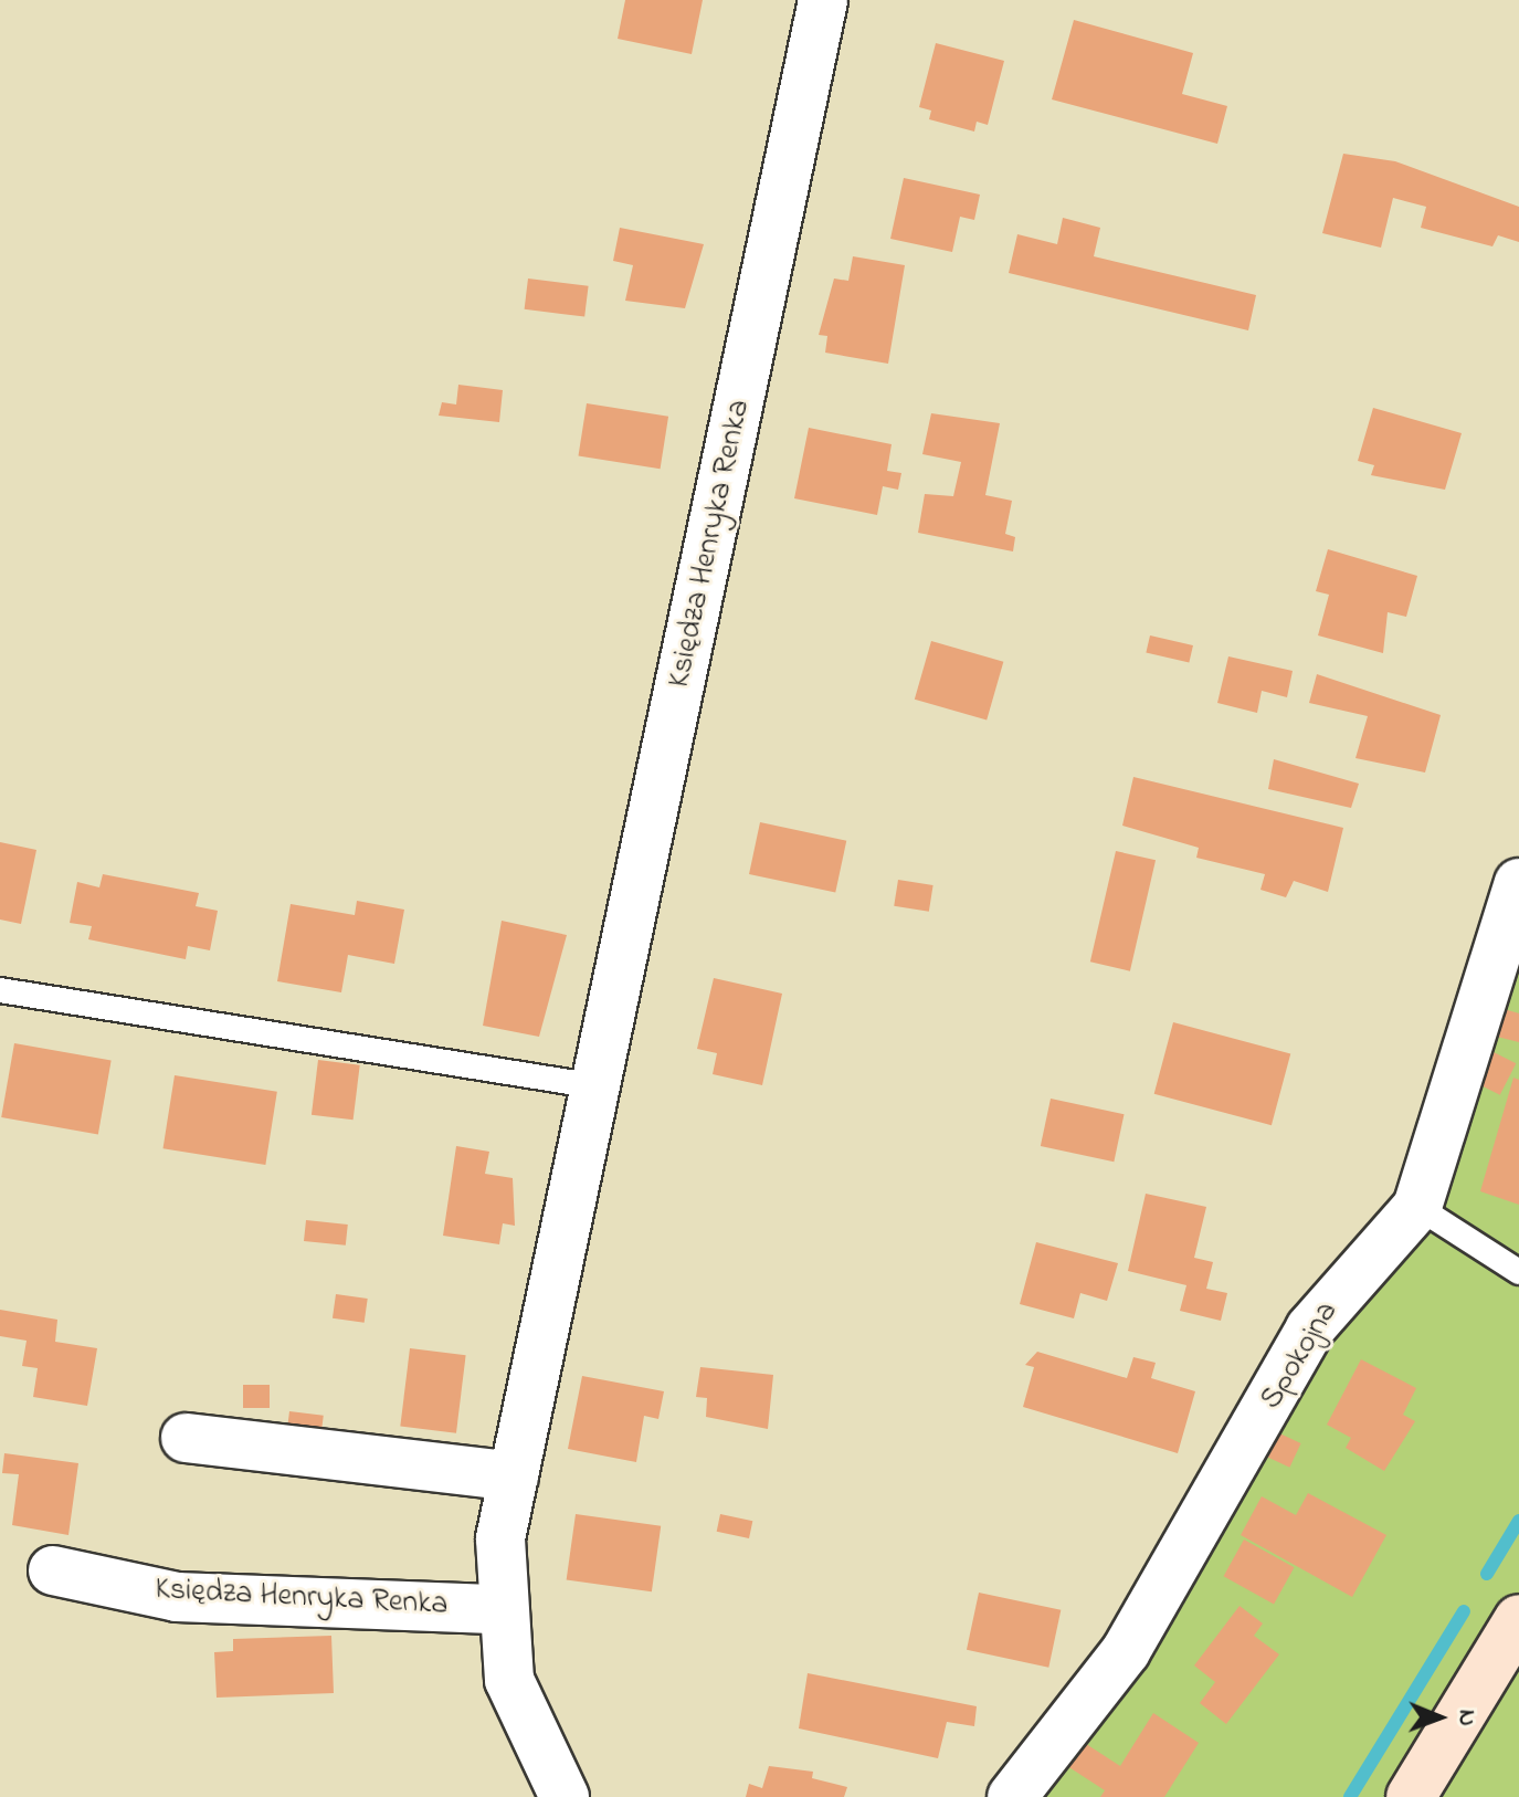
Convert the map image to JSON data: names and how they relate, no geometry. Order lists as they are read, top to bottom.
{
  "streets": {
    "street": ["Księdza Henryka Renka", "Spokojna"]
  },
  "north": "right"
}
